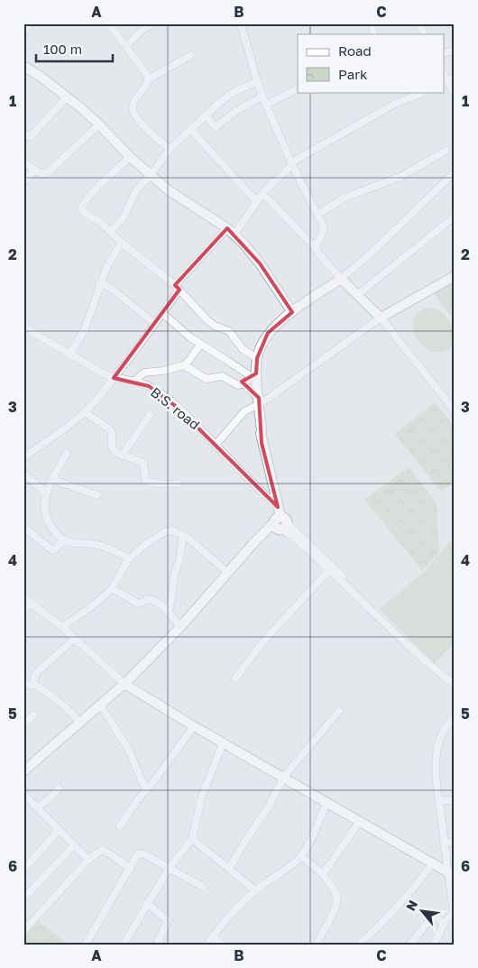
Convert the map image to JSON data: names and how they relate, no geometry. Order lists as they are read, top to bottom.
{
  "streets": {
    "street": ["B.S. road"]
  },
  "legend": ["Road", "Park"],
  "scale_bar": "100 m",
  "north": "top left",
  "grid": {
    "columns": ["A", "B", "C"],
    "rows": [
      "1",
      "2",
      "3",
      "4",
      "5",
      "6"
    ]
  }
}
